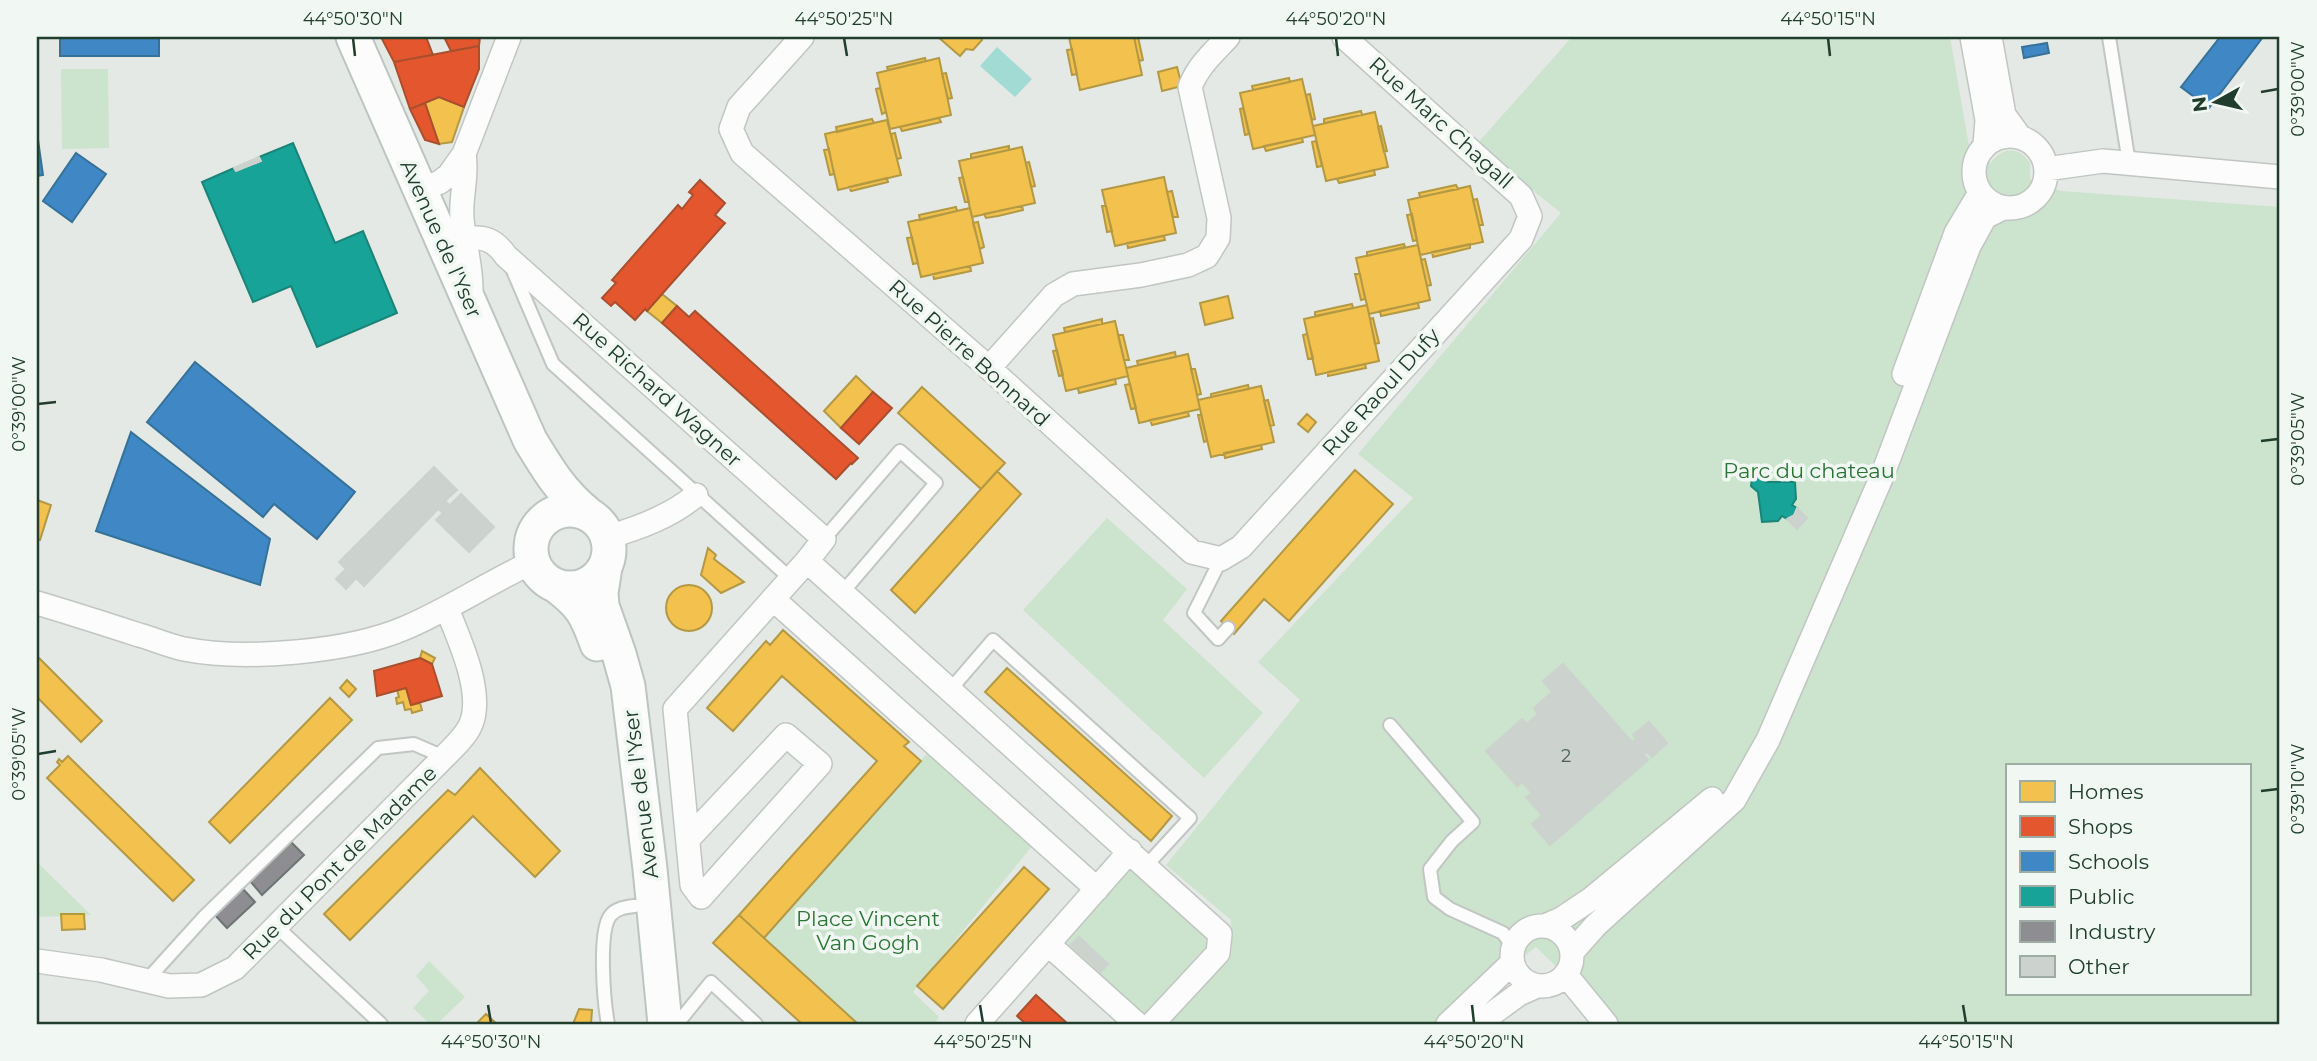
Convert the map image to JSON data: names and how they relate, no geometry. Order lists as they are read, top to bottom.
{
  "streets": {
    "main road": ["Avenue de l'Yser"],
    "street": [
      "Rue Marc Chagall",
      "Rue Pierre Bonnard",
      "Rue Richard Wagner",
      "Rue Raoul Dufy",
      "Rue du Pont de Madame"
    ]
  },
  "crossings": [
    ["Rue Marc Chagall", "Rue Raoul Dufy"],
    ["Rue Pierre Bonnard", "Rue Raoul Dufy"]
  ],
  "parks": ["Parc du chateau", "Place Vincent Van Gogh"],
  "house_numbers": ["2"],
  "legend": [
    "Homes",
    "Shops",
    "Schools",
    "Public",
    "Industry",
    "Other"
  ],
  "north": "left",
  "coordinates": [
    "44°50'30\"N",
    "44°50'25\"N",
    "44°50'20\"N",
    "44°50'15\"N",
    "0°39'00\"W",
    "0°39'05\"W",
    "0°39'10\"W"
  ]
}
